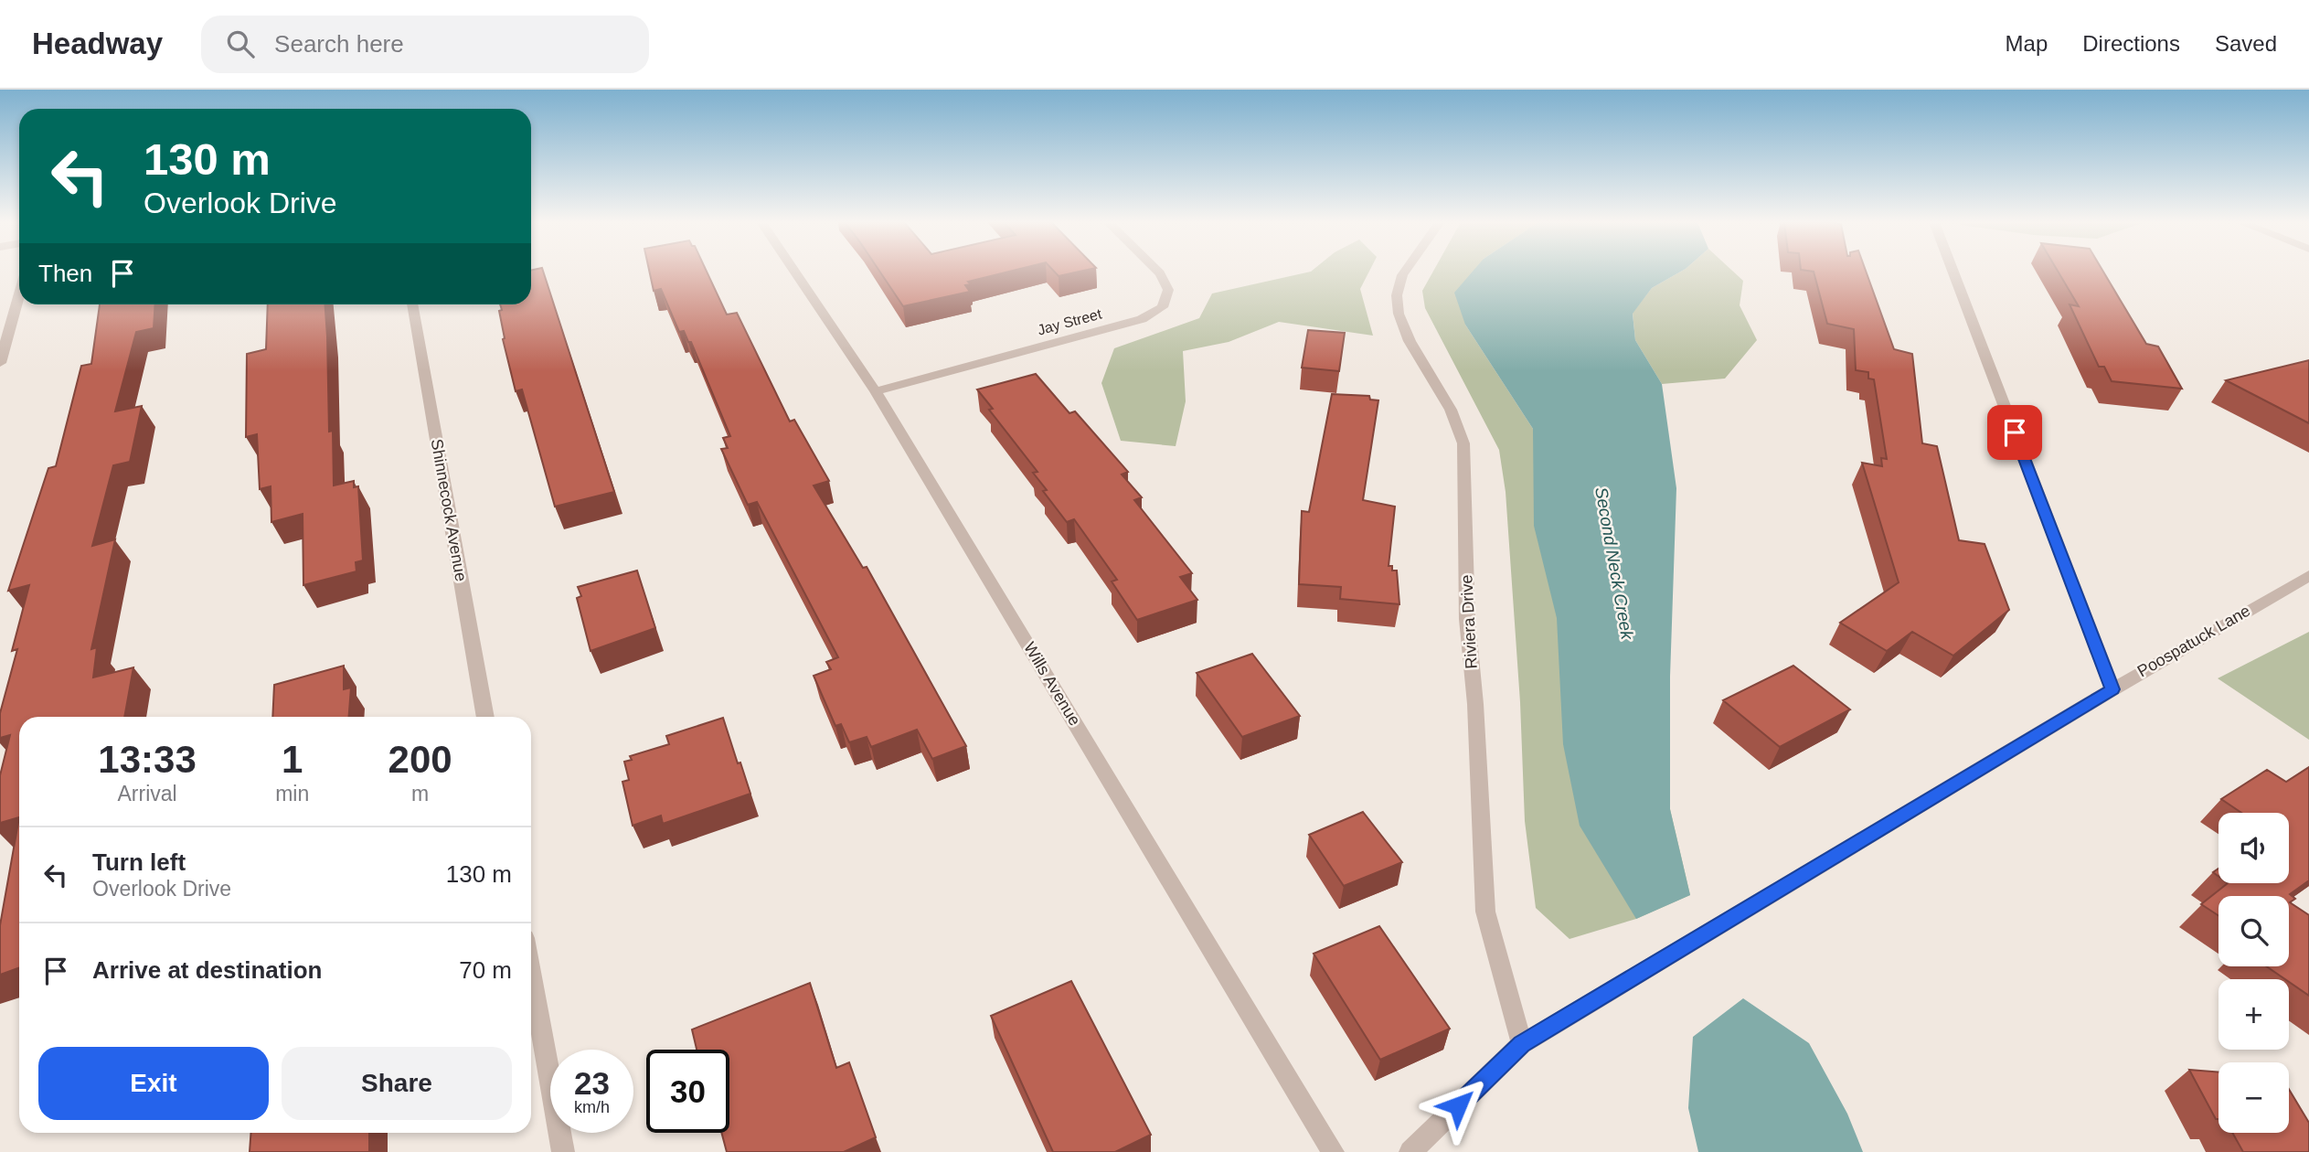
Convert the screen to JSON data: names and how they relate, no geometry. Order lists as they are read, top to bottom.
{
  "streets": {
    "street": [
      "Jay Street",
      "Shinnecock Avenue",
      "Riviera Drive",
      "Poospatuck Lane",
      "Wills Avenue"
    ]
  },
  "crossings": [
    ["Jay Street", "Wills Avenue"],
    ["Riviera Drive", "Poospatuck Lane"]
  ],
  "water": ["Second Neck Creek"],
  "page": {
    "header": "Headway",
    "search": "Search here",
    "nav": ["Map", "Directions", "Saved"],
    "turn": ["130 m", "Overlook Drive"],
    "then": "Then",
    "eta": [
      "13:33",
      "Arrival",
      "1",
      "min",
      "200",
      "m"
    ],
    "map_buttons": ["+", "−"],
    "list": [
      {
        "name": "Turn left",
        "note": "Overlook Drive",
        "value": "130 m"
      },
      {
        "name": "Arrive at destination",
        "value": "70 m"
      }
    ],
    "buttons": ["Exit", "Share"],
    "speed": "23 km/h",
    "limit": "30"
  }
}
